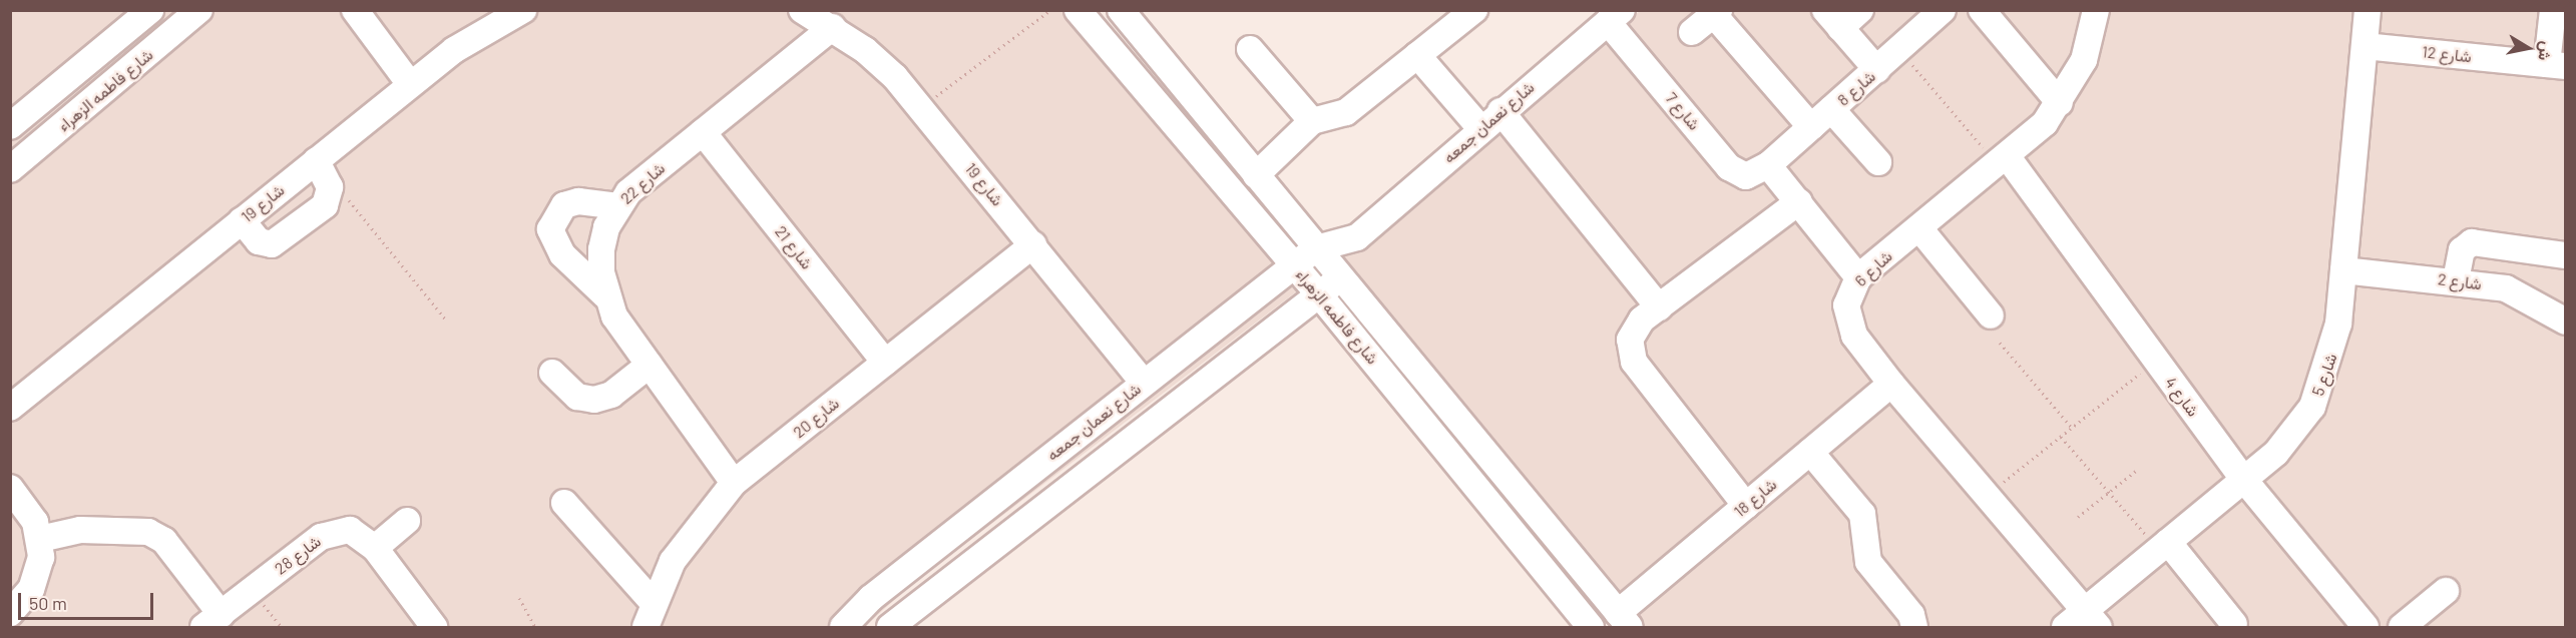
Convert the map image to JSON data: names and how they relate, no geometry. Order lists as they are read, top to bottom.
{
  "streets": {
    "street": [
      "شارع 12",
      "شارع 8",
      "شارع فاطمه الزهراء",
      "شارع 7",
      "شارع نعمان جمعه",
      "شارع 22",
      "شارع 19",
      "شارع 21",
      "شارع 6",
      "شارع 2",
      "شارع 5",
      "شارع 4",
      "شارع 20",
      "شارع 18",
      "شارع 28"
    ]
  },
  "crossings": [
    ["شارع 12", "شارع 5"],
    ["شارع 8", "شارع 7"],
    ["شارع فاطمه الزهراء", "شارع نعمان جمعه"],
    ["شارع فاطمه الزهراء", "شارع 18"],
    ["شارع 7", "شارع نعمان جمعه"],
    ["شارع نعمان جمعه", "شارع 19"],
    ["شارع 22", "شارع 19"],
    ["شارع 22", "شارع 21"],
    ["شارع 22", "شارع 20"],
    ["شارع 19", "شارع 20"],
    ["شارع 21", "شارع 20"],
    ["شارع 6", "شارع 5"],
    ["شارع 6", "شارع 4"],
    ["شارع 6", "شارع 18"],
    ["شارع 2", "شارع 5"],
    ["شارع 5", "شارع 4"]
  ],
  "scale_bar": "50 m",
  "north": "right"
}
